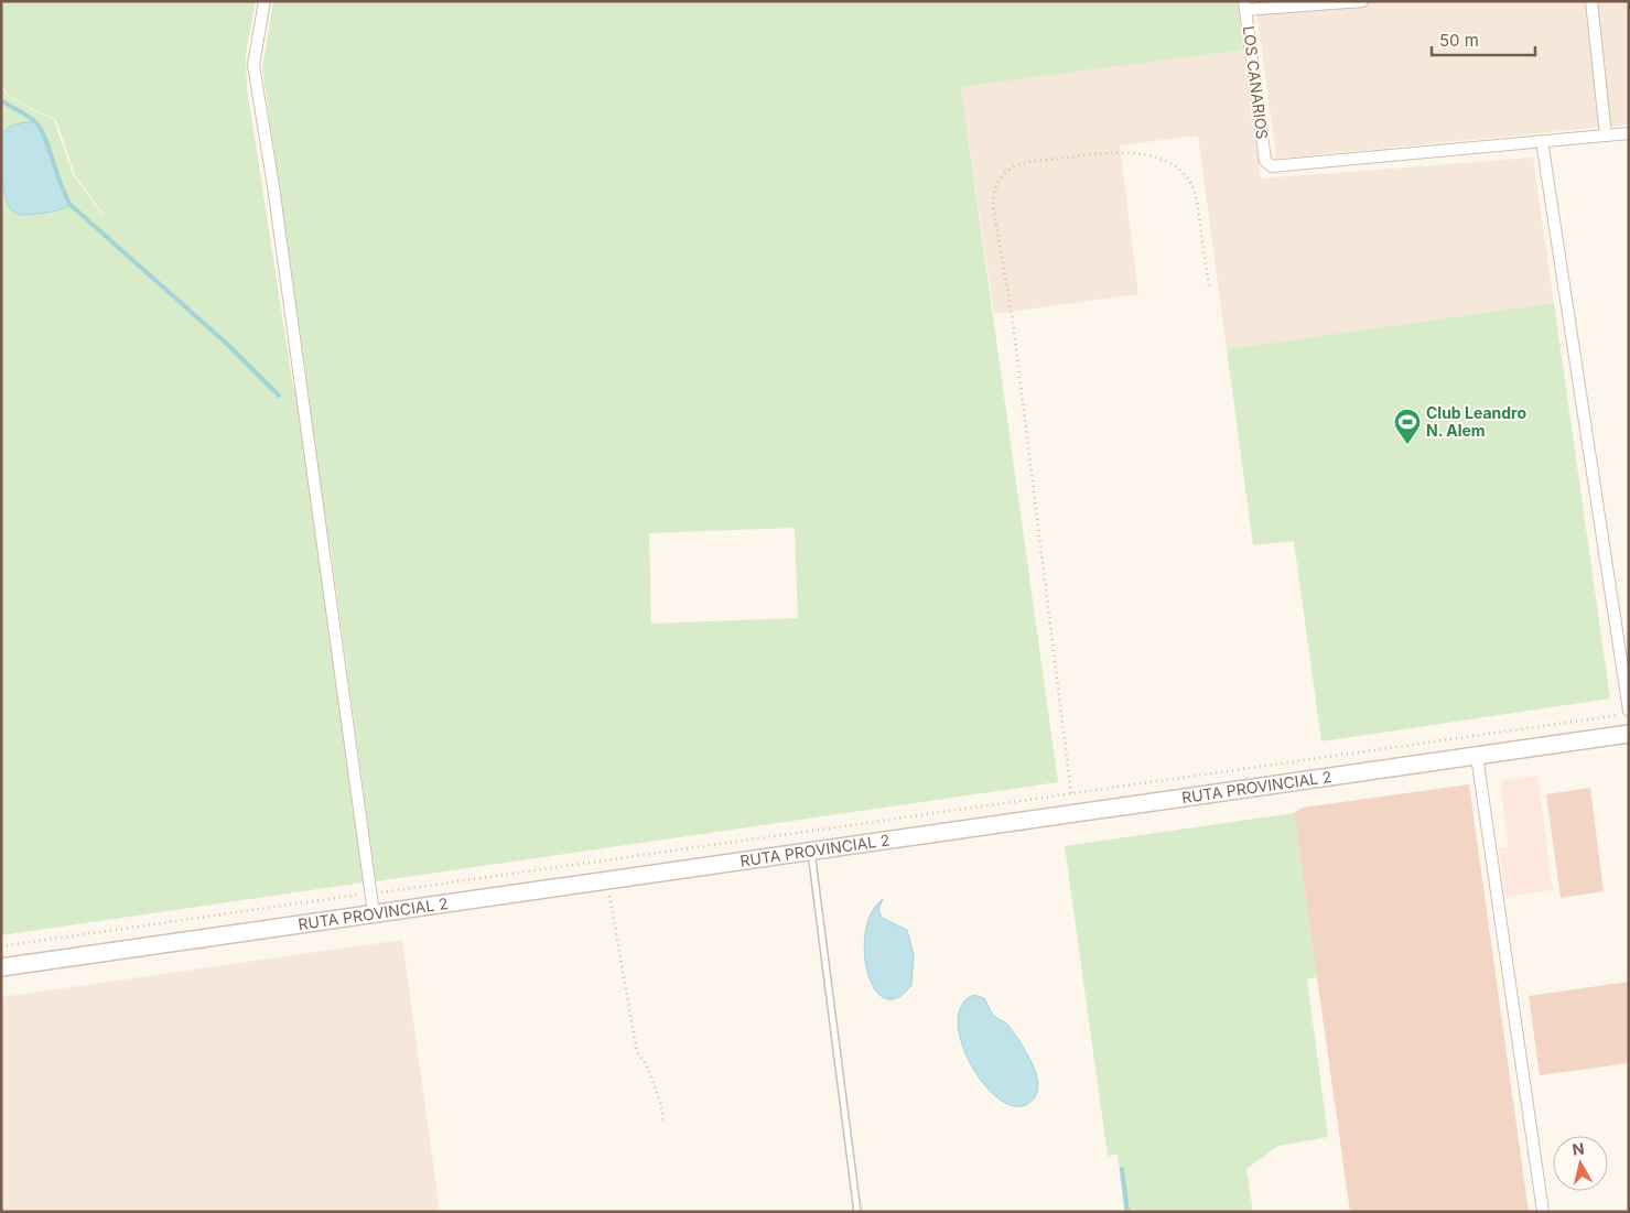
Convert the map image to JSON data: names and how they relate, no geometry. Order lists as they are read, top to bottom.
{
  "streets": {
    "main road": ["RUTA PROVINCIAL 2"],
    "street": ["LOS CANARIOS"]
  },
  "places": {
    "sports": ["Club Leandro N. Alem"]
  },
  "scale_bar": "50 m",
  "north": "top"
}
